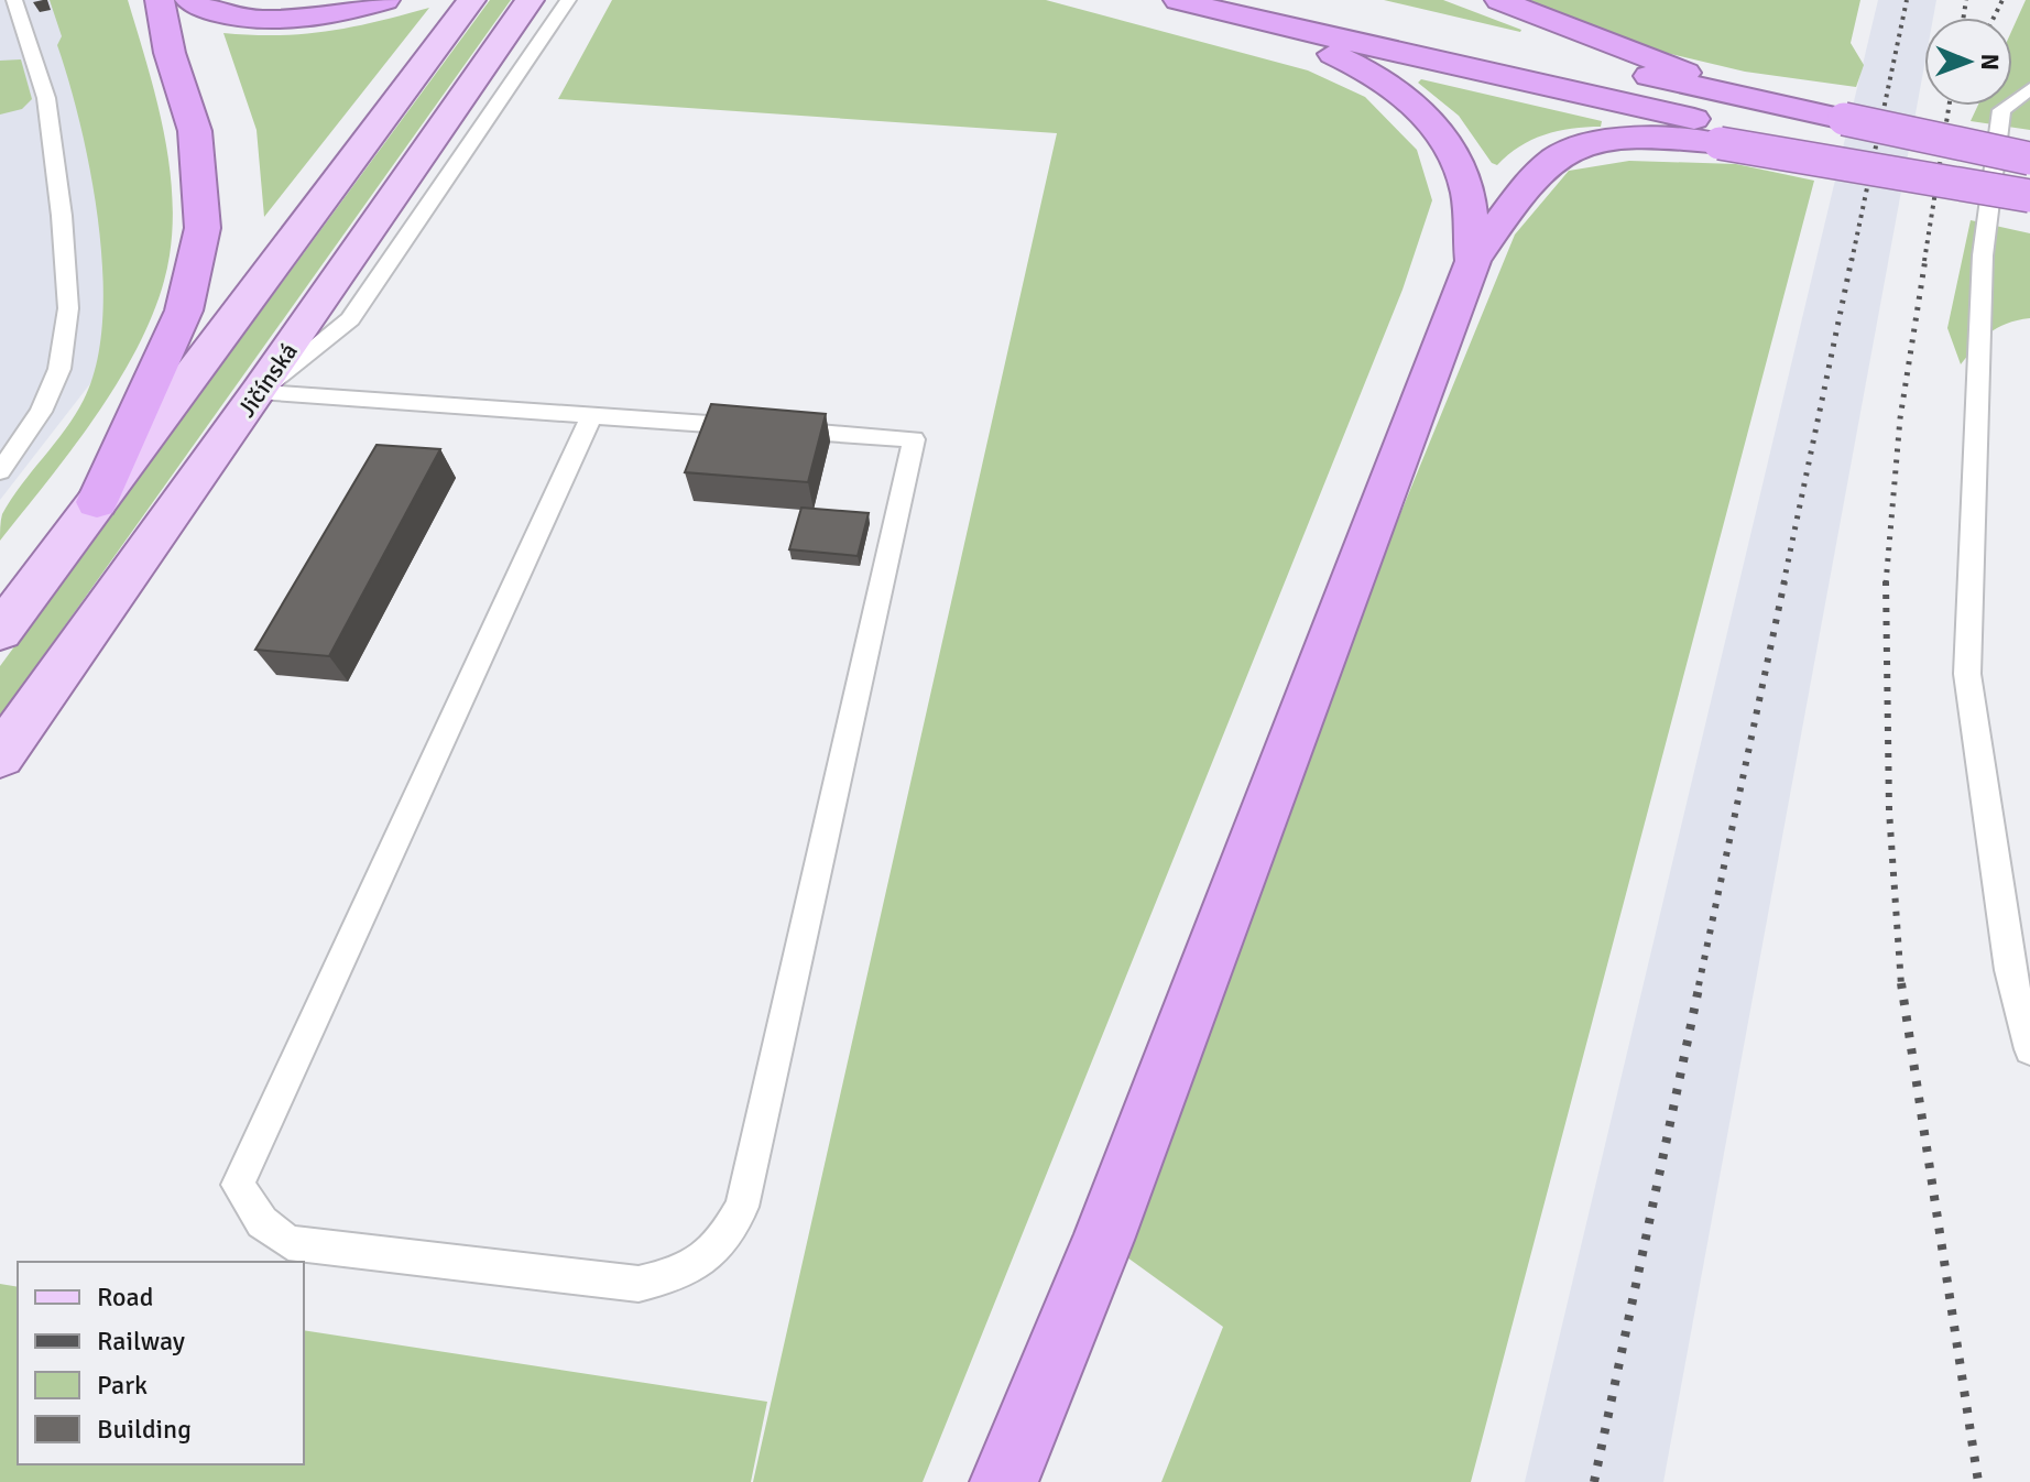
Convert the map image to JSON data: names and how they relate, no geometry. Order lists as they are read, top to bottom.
{
  "streets": {
    "main road": ["Jičínská"]
  },
  "legend": [
    "Road",
    "Railway",
    "Park",
    "Building"
  ],
  "north": "right"
}
